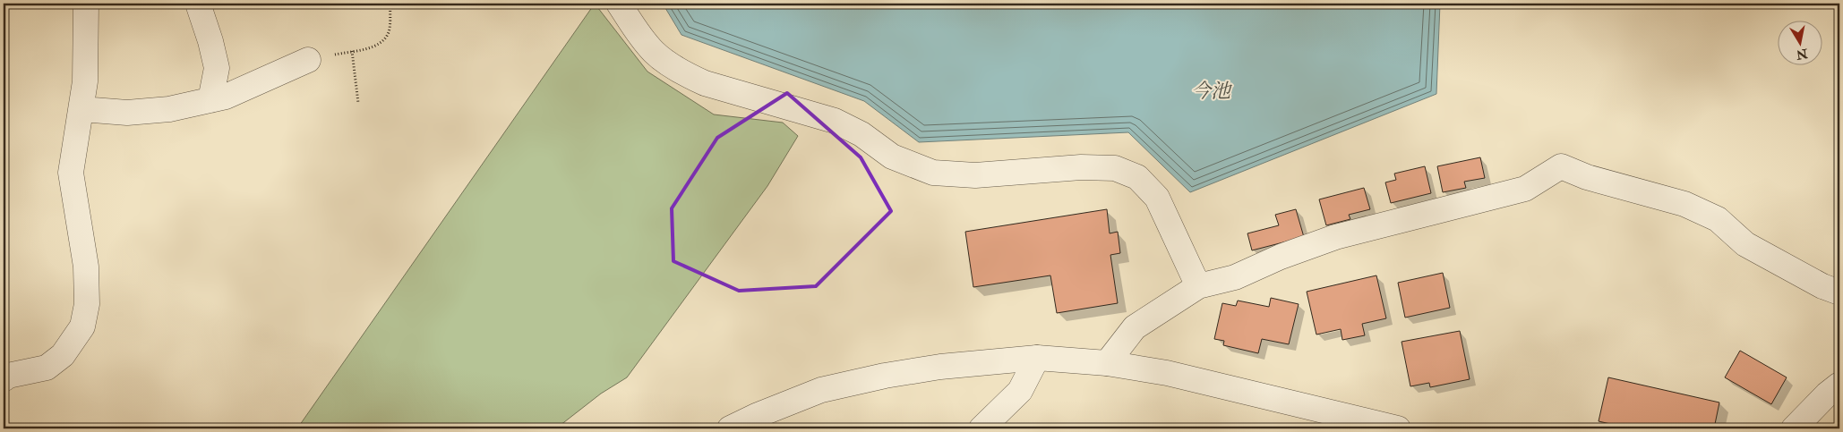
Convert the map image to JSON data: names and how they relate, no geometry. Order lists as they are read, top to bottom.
{
  "water": ["今池"],
  "north": "bottom"
}
